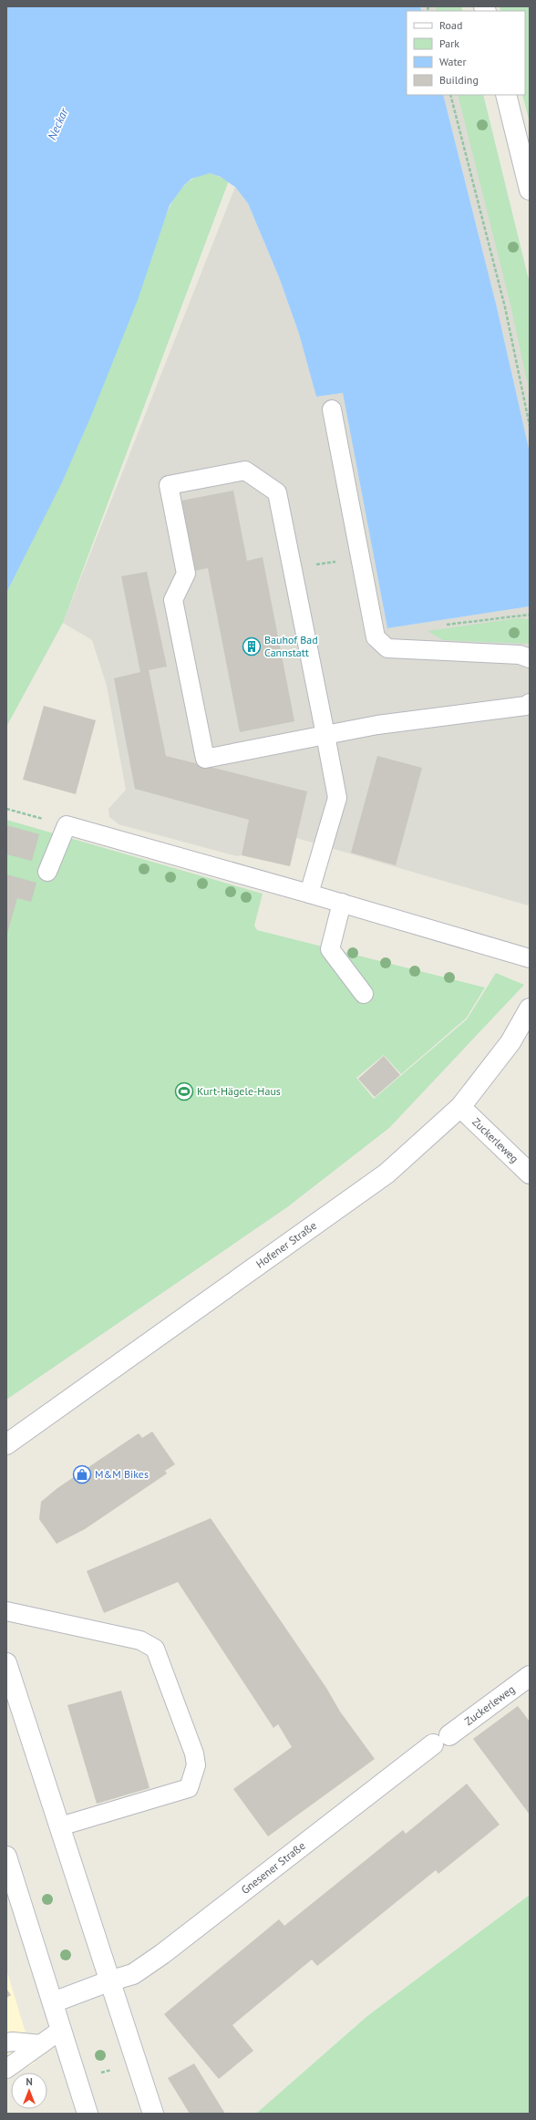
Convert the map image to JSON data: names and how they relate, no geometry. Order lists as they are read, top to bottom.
{
  "streets": {
    "street": ["Zuckerleweg", "Hofener Straße", "Gnesener Straße"]
  },
  "crossings": [
    ["Zuckerleweg", "Hofener Straße"],
    ["Zuckerleweg", "Gnesener Straße"]
  ],
  "water": ["Neckar"],
  "places": {
    "building": ["Bauhof Bad Cannstatt"],
    "sports": ["Kurt-Hägele-Haus"],
    "shop": ["M&M Bikes"]
  },
  "legend": [
    "Road",
    "Park",
    "Water",
    "Building"
  ],
  "north": "top"
}
